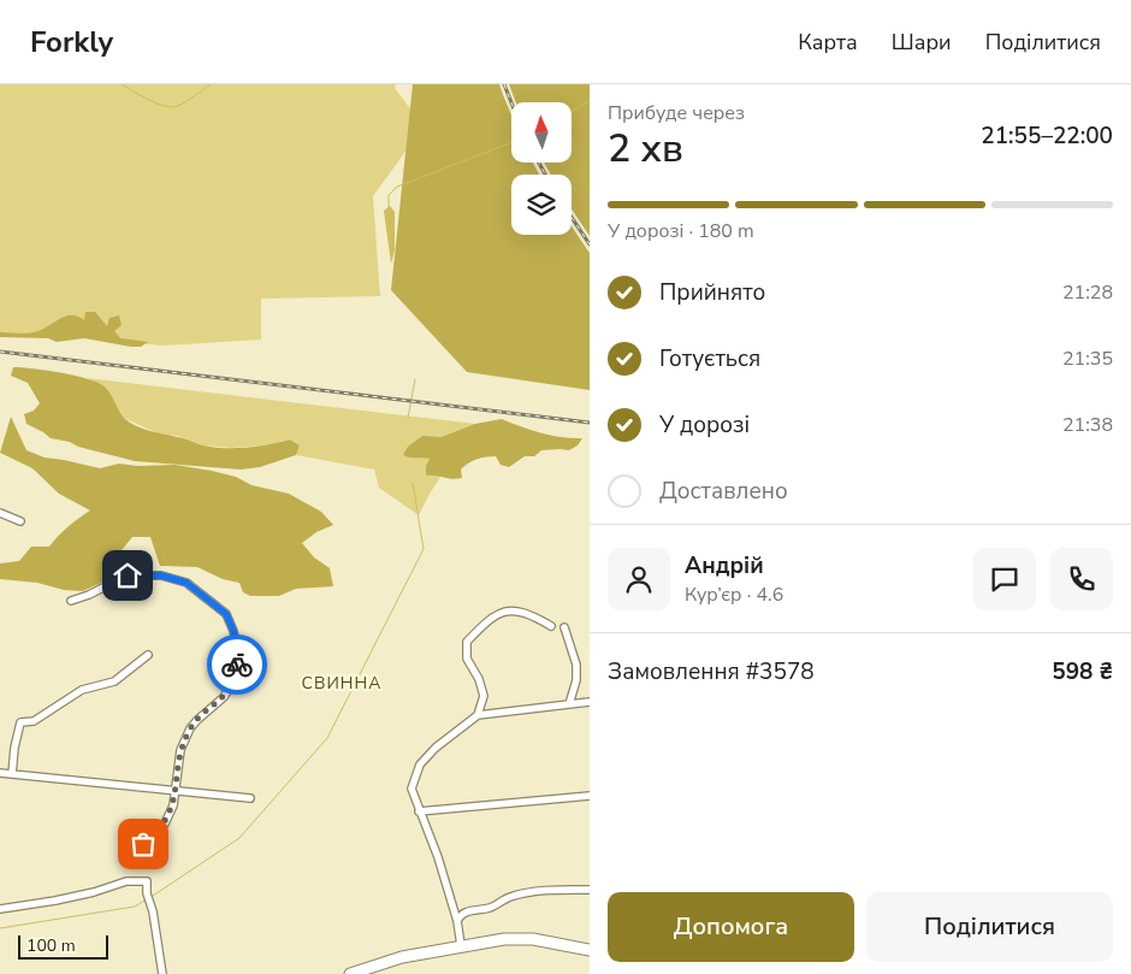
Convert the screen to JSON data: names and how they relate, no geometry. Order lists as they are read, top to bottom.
{
  "districts": ["СВИННА"],
  "scale_bar": "100 m",
  "north": "top",
  "page": {
    "header": "Forkly",
    "nav": ["Карта", "Шари", "Поділитися"],
    "heading": ["2 хв", "Прибуде через", "21:55–22:00"],
    "panel": [
      "Андрій",
      "Кур’єр · 4.6",
      "Замовлення #3578",
      "598 ₴"
    ],
    "bar": "У дорозі · 180 m",
    "list": [
      ["Прийнято", "21:28"],
      ["Готується", "21:35"],
      ["У дорозі", "21:38"],
      "Доставлено"
    ],
    "buttons": ["Допомога", "Поділитися"],
    "scale": "100 m"
  }
}
